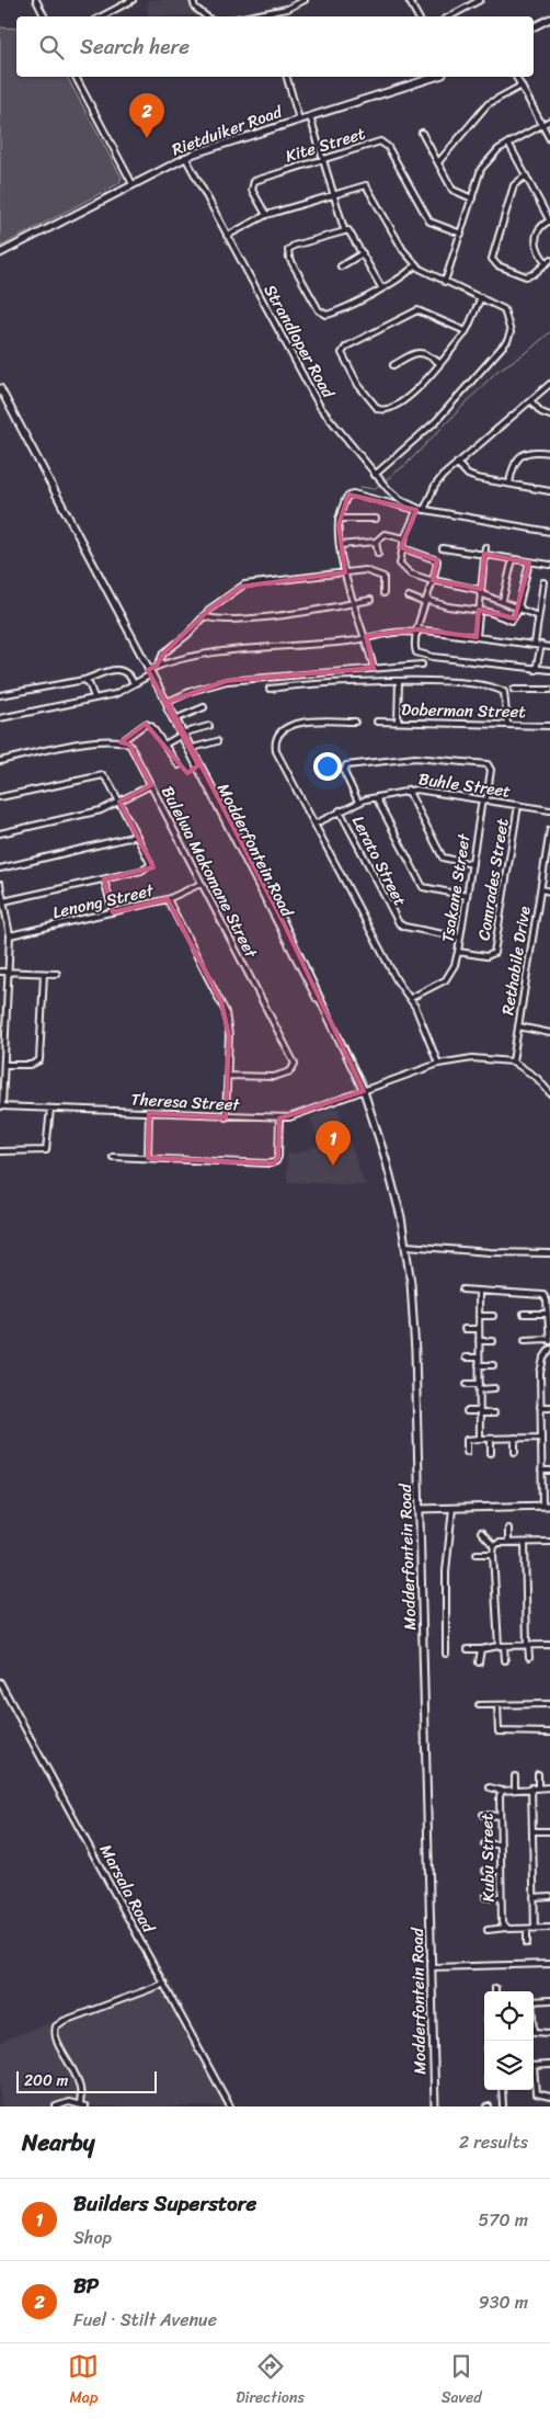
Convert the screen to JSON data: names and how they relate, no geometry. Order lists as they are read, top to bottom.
{
  "streets": {
    "main road": ["Rietduiker Road", "Modderfontein Road"],
    "street": [
      "Kite Street",
      "Strandloper Road",
      "Doberman Street",
      "Buhle Street",
      "Lerato Street",
      "Bulelwa Makomane Street",
      "Comrades Street",
      "Tsakane Street",
      "Lenong Street",
      "Rethabile Drive",
      "Theresa Street",
      "Kubu Street",
      "Marsala Road"
    ]
  },
  "crossings": [
    ["Rietduiker Road", "Strandloper Road"],
    ["Buhle Street", "Lerato Street"],
    ["Buhle Street", "Comrades Street"],
    ["Buhle Street", "Tsakane Street"],
    ["Modderfontein Road", "Theresa Street"],
    ["Lerato Street", "Tsakane Street"],
    ["Bulelwa Makomane Street", "Lenong Street"],
    ["Comrades Street", "Tsakane Street"],
    ["Rethabile Drive", "Theresa Street"]
  ],
  "scale_bar": "200 m",
  "page": {
    "search": "Search here",
    "pins": ["2", "1"],
    "scale": "200 m",
    "heading": ["Nearby", "2 results"],
    "list": [
      {
        "mark": "1",
        "name": "Builders Superstore",
        "note": "Shop",
        "value": "570 m"
      },
      {
        "mark": "2",
        "name": "BP",
        "note": "Fuel · Stilt Avenue",
        "value": "930 m"
      }
    ],
    "nav": ["Map", "Directions", "Saved"]
  }
}
